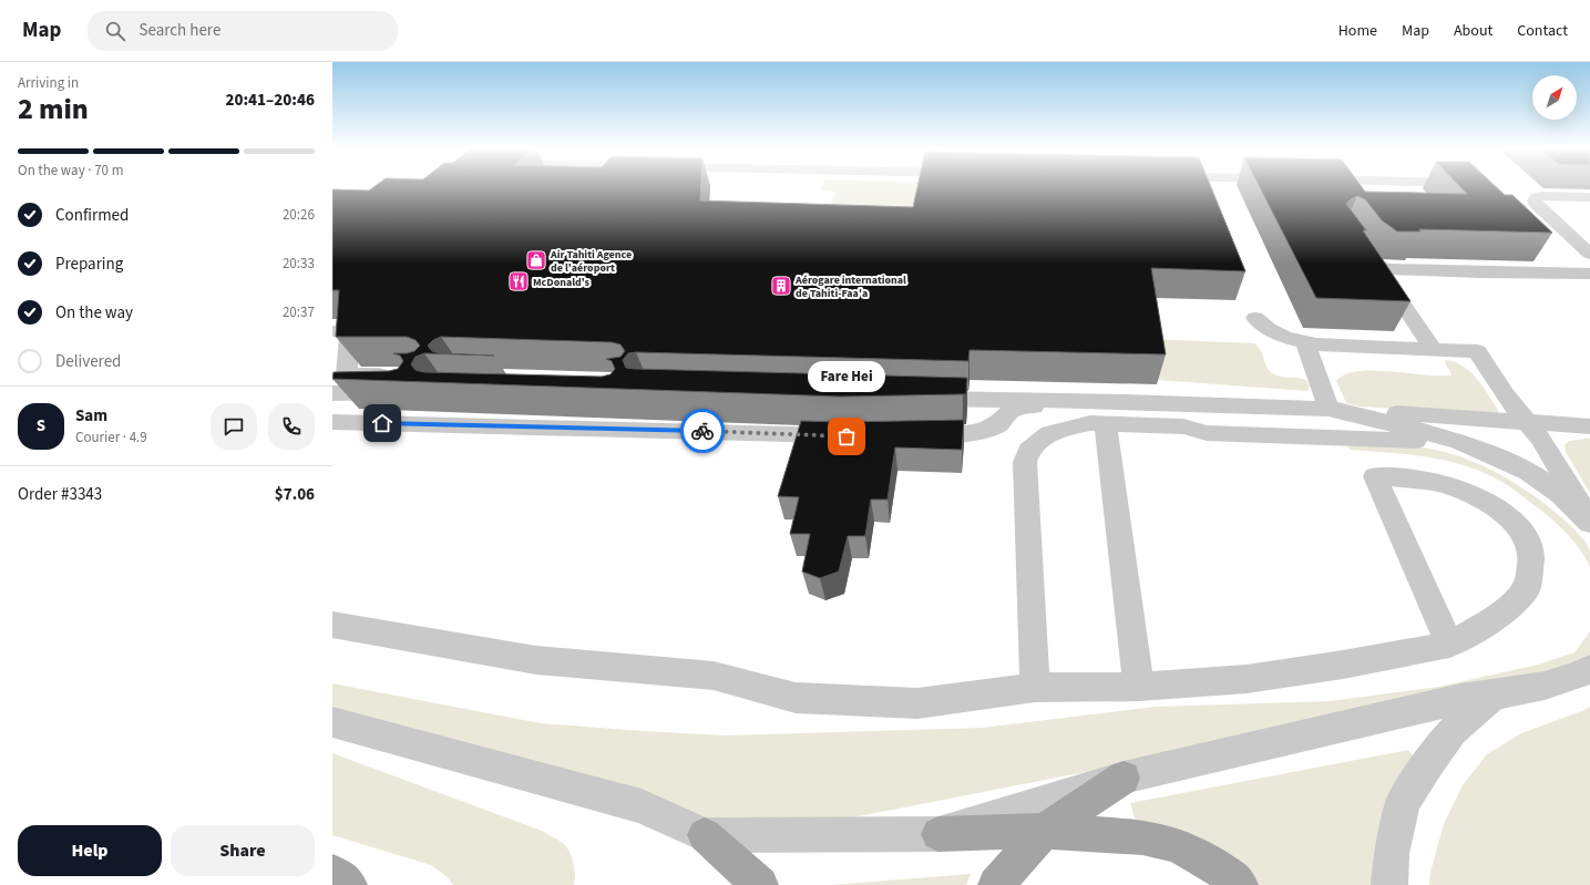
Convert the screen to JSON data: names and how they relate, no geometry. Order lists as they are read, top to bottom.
{
  "places": {
    "shop": ["Air Tahiti Agence de l'aéroport"],
    "restaurant": ["McDonald's"],
    "building": ["Aérogare international de Tahiti-Faa'a"],
    "other": ["Fare Hei"]
  },
  "north": "top right",
  "page": {
    "header": "Map",
    "search": "Search here",
    "nav": [
      "Home",
      "Map",
      "About",
      "Contact"
    ],
    "heading": ["2 min", "Arriving in", "20:41–20:46"],
    "panel": [
      "Sam",
      "Courier · 4.9",
      "Order #3343",
      "$7.06"
    ],
    "bar": "On the way · 70 m",
    "list": [
      ["Confirmed", "20:26"],
      ["Preparing", "20:33"],
      ["On the way", "20:37"],
      "Delivered"
    ],
    "bubble": "Fare Hei",
    "round": "S",
    "buttons": ["Help", "Share"]
  }
}
